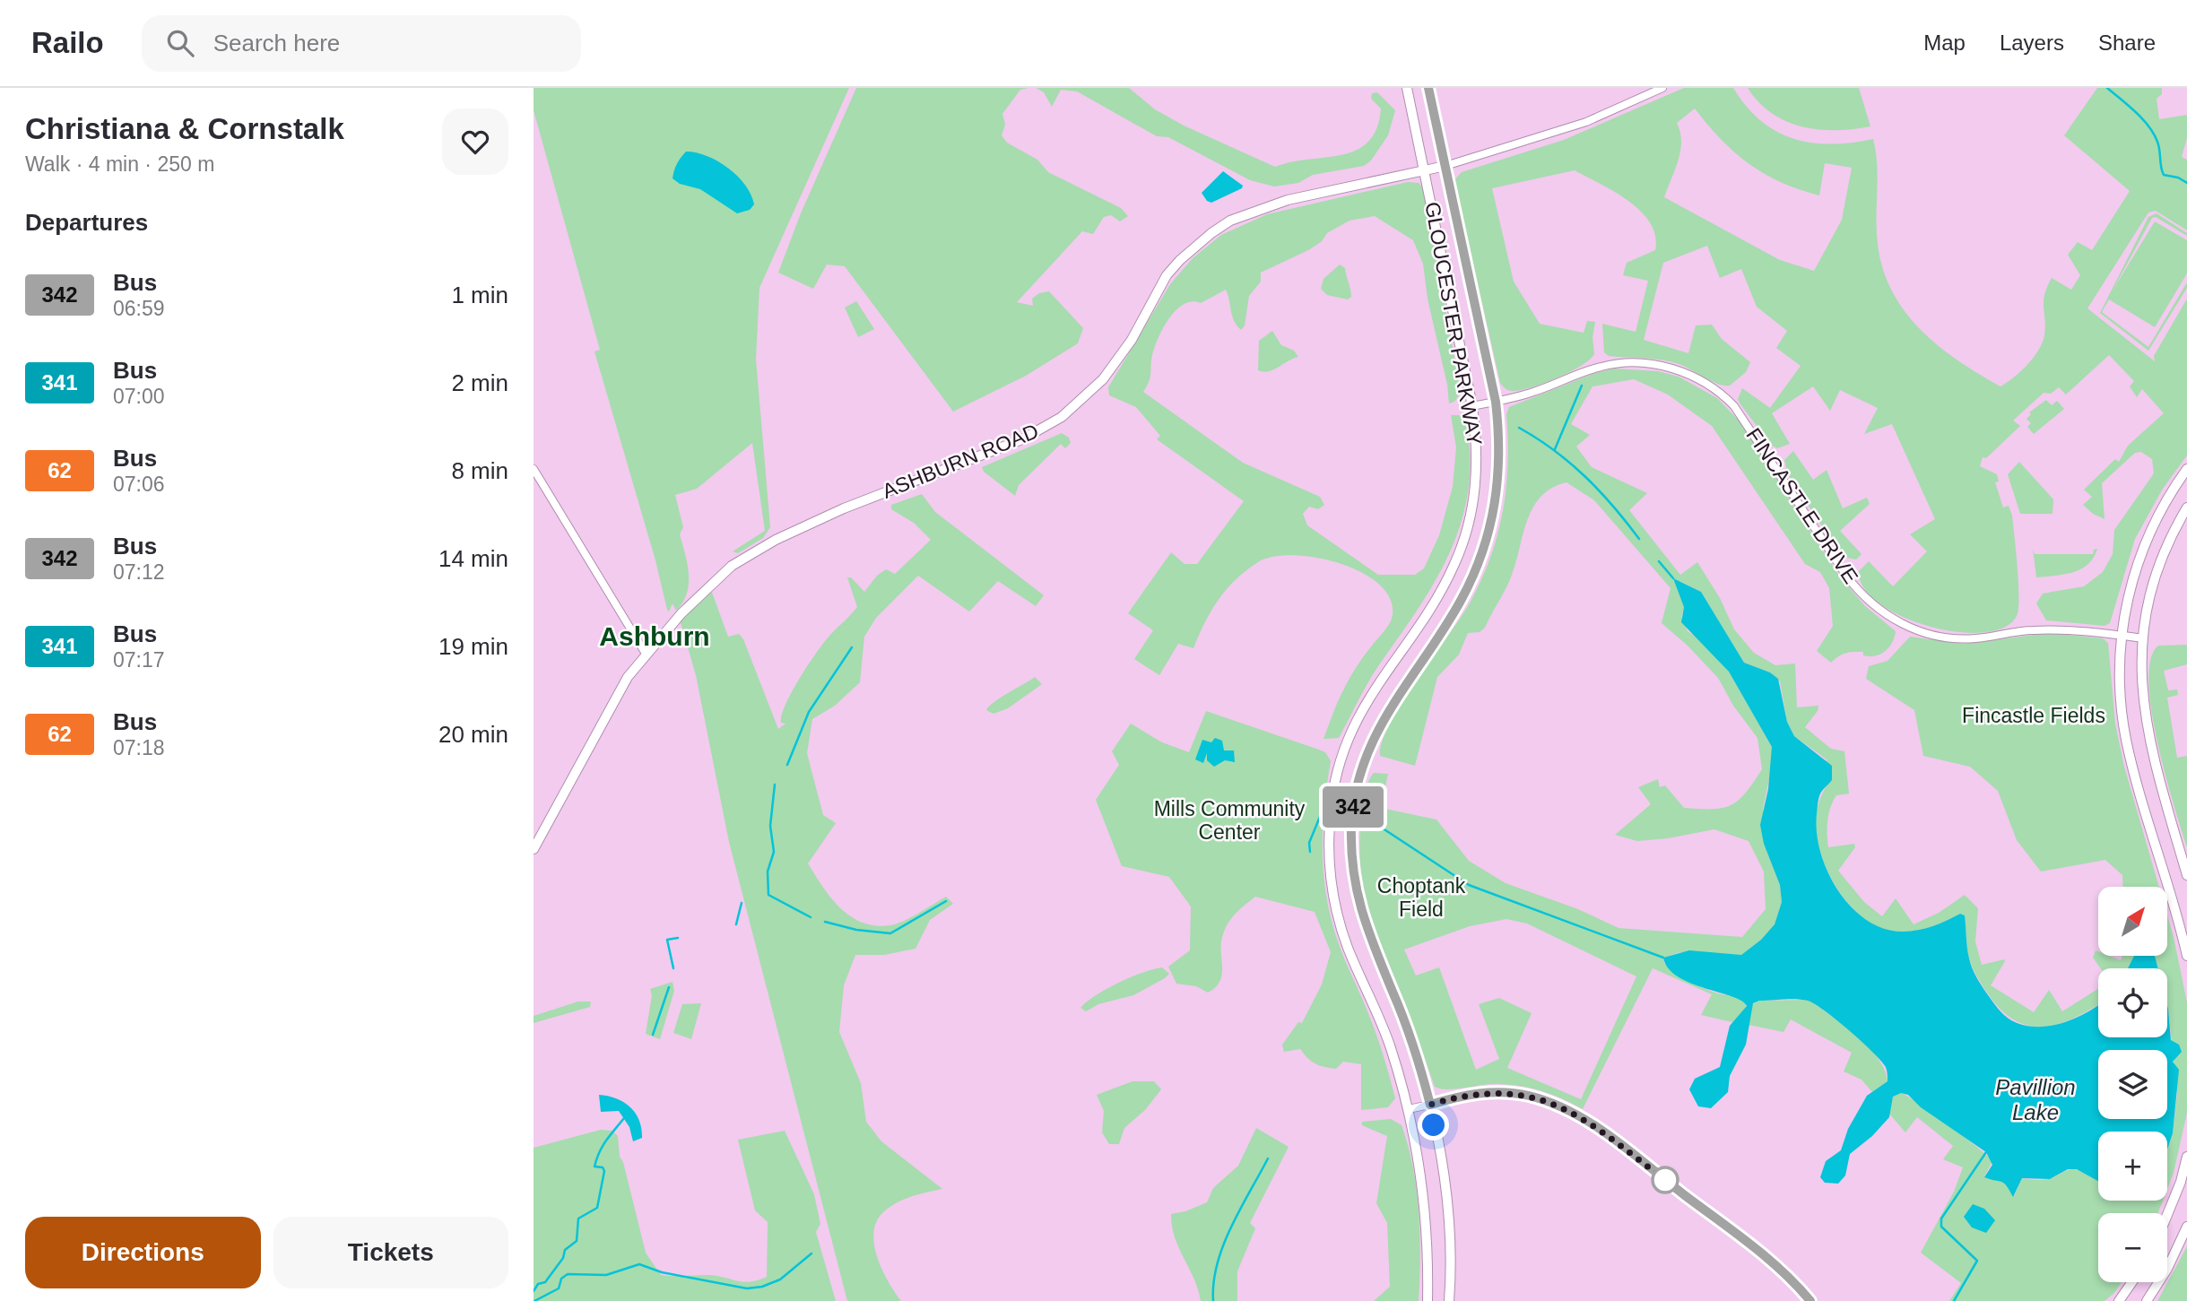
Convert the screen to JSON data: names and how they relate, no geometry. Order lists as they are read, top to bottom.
{
  "streets": {
    "main road": ["GLOUCESTER PARKWAY", "ASHBURN ROAD"],
    "street": ["FINCASTLE DRIVE"]
  },
  "crossings": [
    ["GLOUCESTER PARKWAY", "ASHBURN ROAD"],
    ["GLOUCESTER PARKWAY", "FINCASTLE DRIVE"]
  ],
  "districts": ["Ashburn"],
  "water": ["Pavillion Lake"],
  "parks": ["Fincastle Fields", "Mills Community Center", "Choptank Field"],
  "lines": ["bus line 342"],
  "north": "top right",
  "page": {
    "header": "Railo",
    "search": "Search here",
    "nav": ["Map", "Layers", "Share"],
    "heading": [
      ["Christiana & Cornstalk", "Walk · 4 min · 250 m"],
      "Departures"
    ],
    "on_map": "342",
    "list": [
      {
        "mark": "342",
        "name": "Bus",
        "note": "06:59",
        "value": "1 min"
      },
      {
        "mark": "341",
        "name": "Bus",
        "note": "07:00",
        "value": "2 min"
      },
      {
        "mark": "62",
        "name": "Bus",
        "note": "07:06",
        "value": "8 min"
      },
      {
        "mark": "342",
        "name": "Bus",
        "note": "07:12",
        "value": "14 min"
      },
      {
        "mark": "341",
        "name": "Bus",
        "note": "07:17",
        "value": "19 min"
      },
      {
        "mark": "62",
        "name": "Bus",
        "note": "07:18",
        "value": "20 min"
      }
    ],
    "map_buttons": ["+", "−"],
    "buttons": ["Directions", "Tickets"]
  }
}
